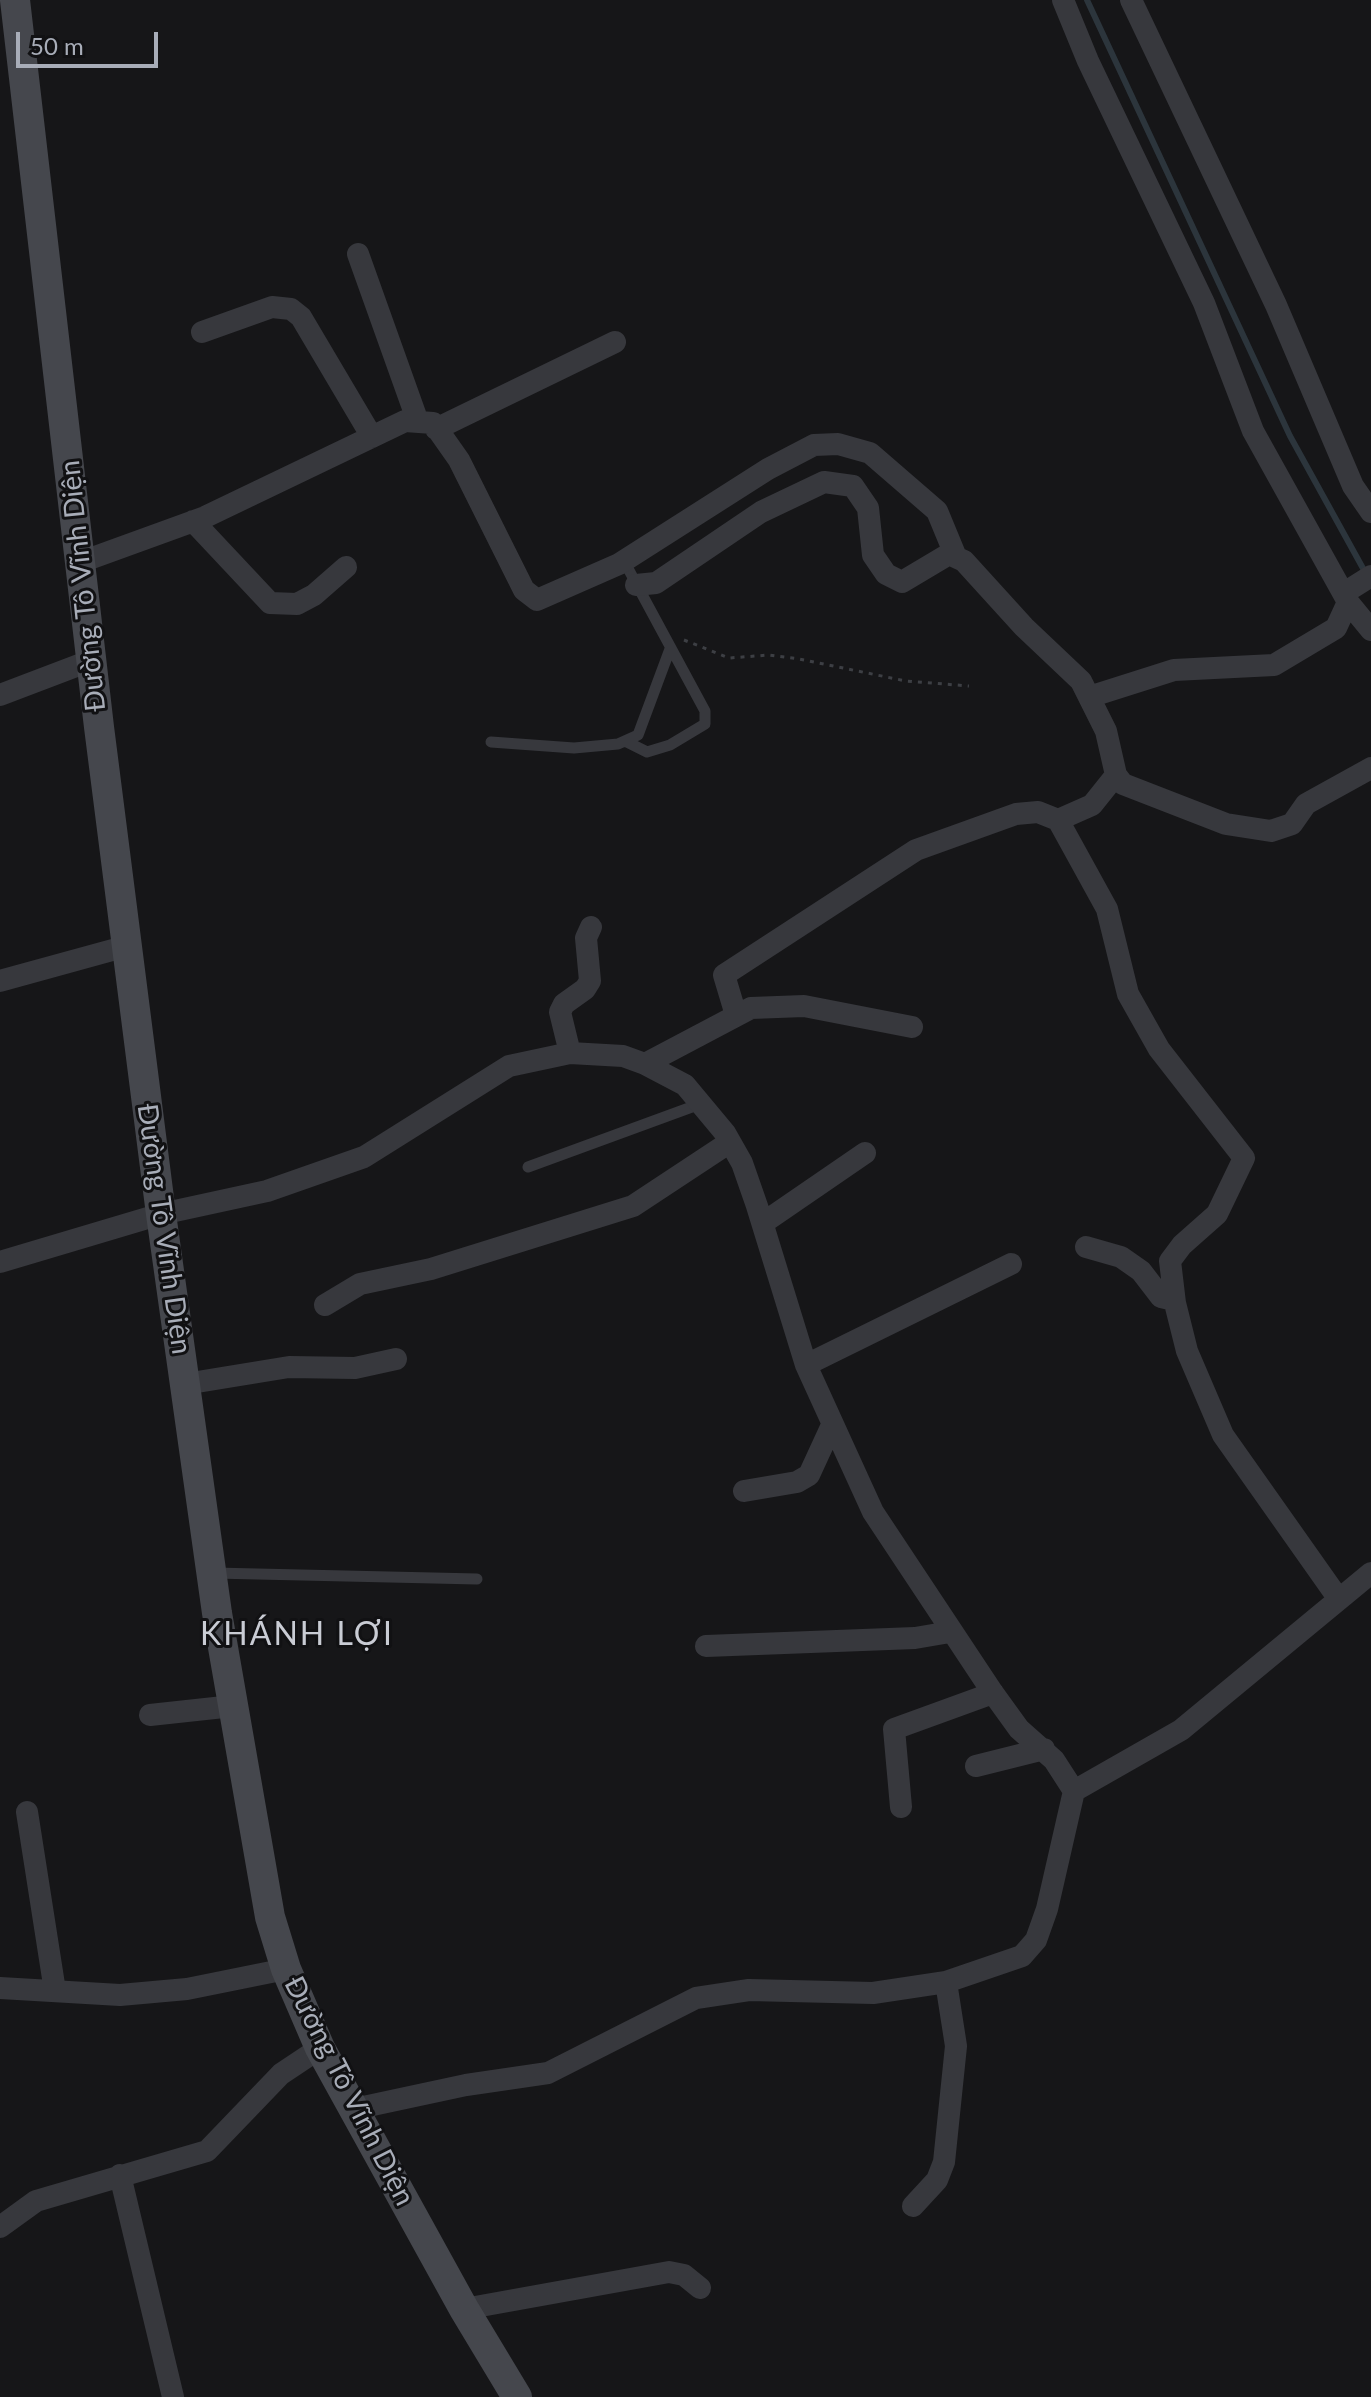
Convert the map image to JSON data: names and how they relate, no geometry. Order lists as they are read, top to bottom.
{
  "streets": {
    "main road": ["Đường Tô Vĩnh Diện"]
  },
  "districts": ["KHÁNH LỢI"],
  "scale_bar": "50 m"
}
